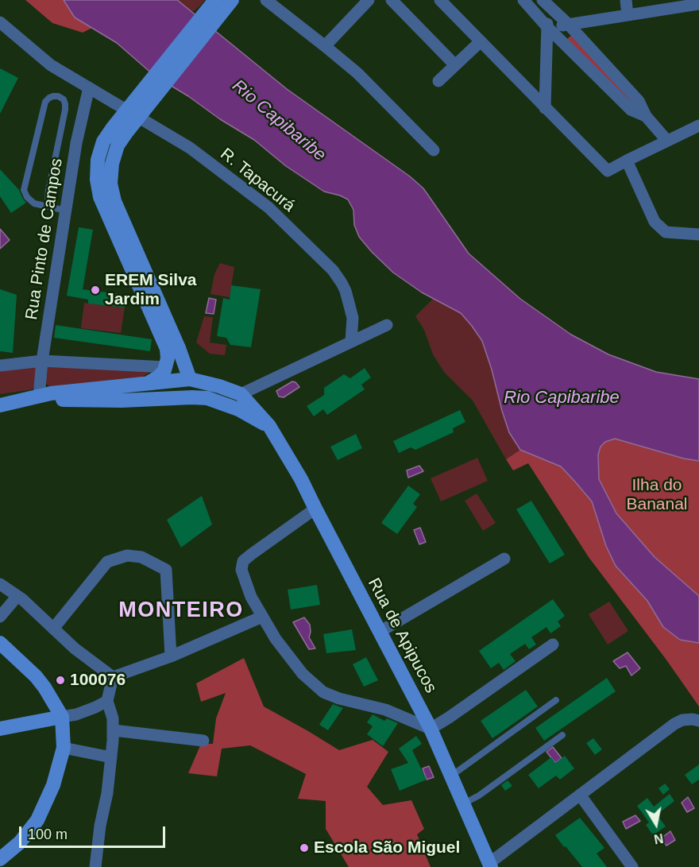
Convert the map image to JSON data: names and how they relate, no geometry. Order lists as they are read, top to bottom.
{
  "streets": {
    "street": ["R. Tapacurá", "Rua Pinto de Campos", "Rua de Apipucos"]
  },
  "crossings": [
    ["R. Tapacurá", "Rua Pinto de Campos"]
  ],
  "districts": ["MONTEIRO"],
  "water": ["Rio Capibaribe"],
  "parks": ["Ilha do Bananal"],
  "places": ["EREM Silva Jardim", "100076", "Escola São Miguel"],
  "scale_bar": "100 m",
  "north": "bottom"
}
